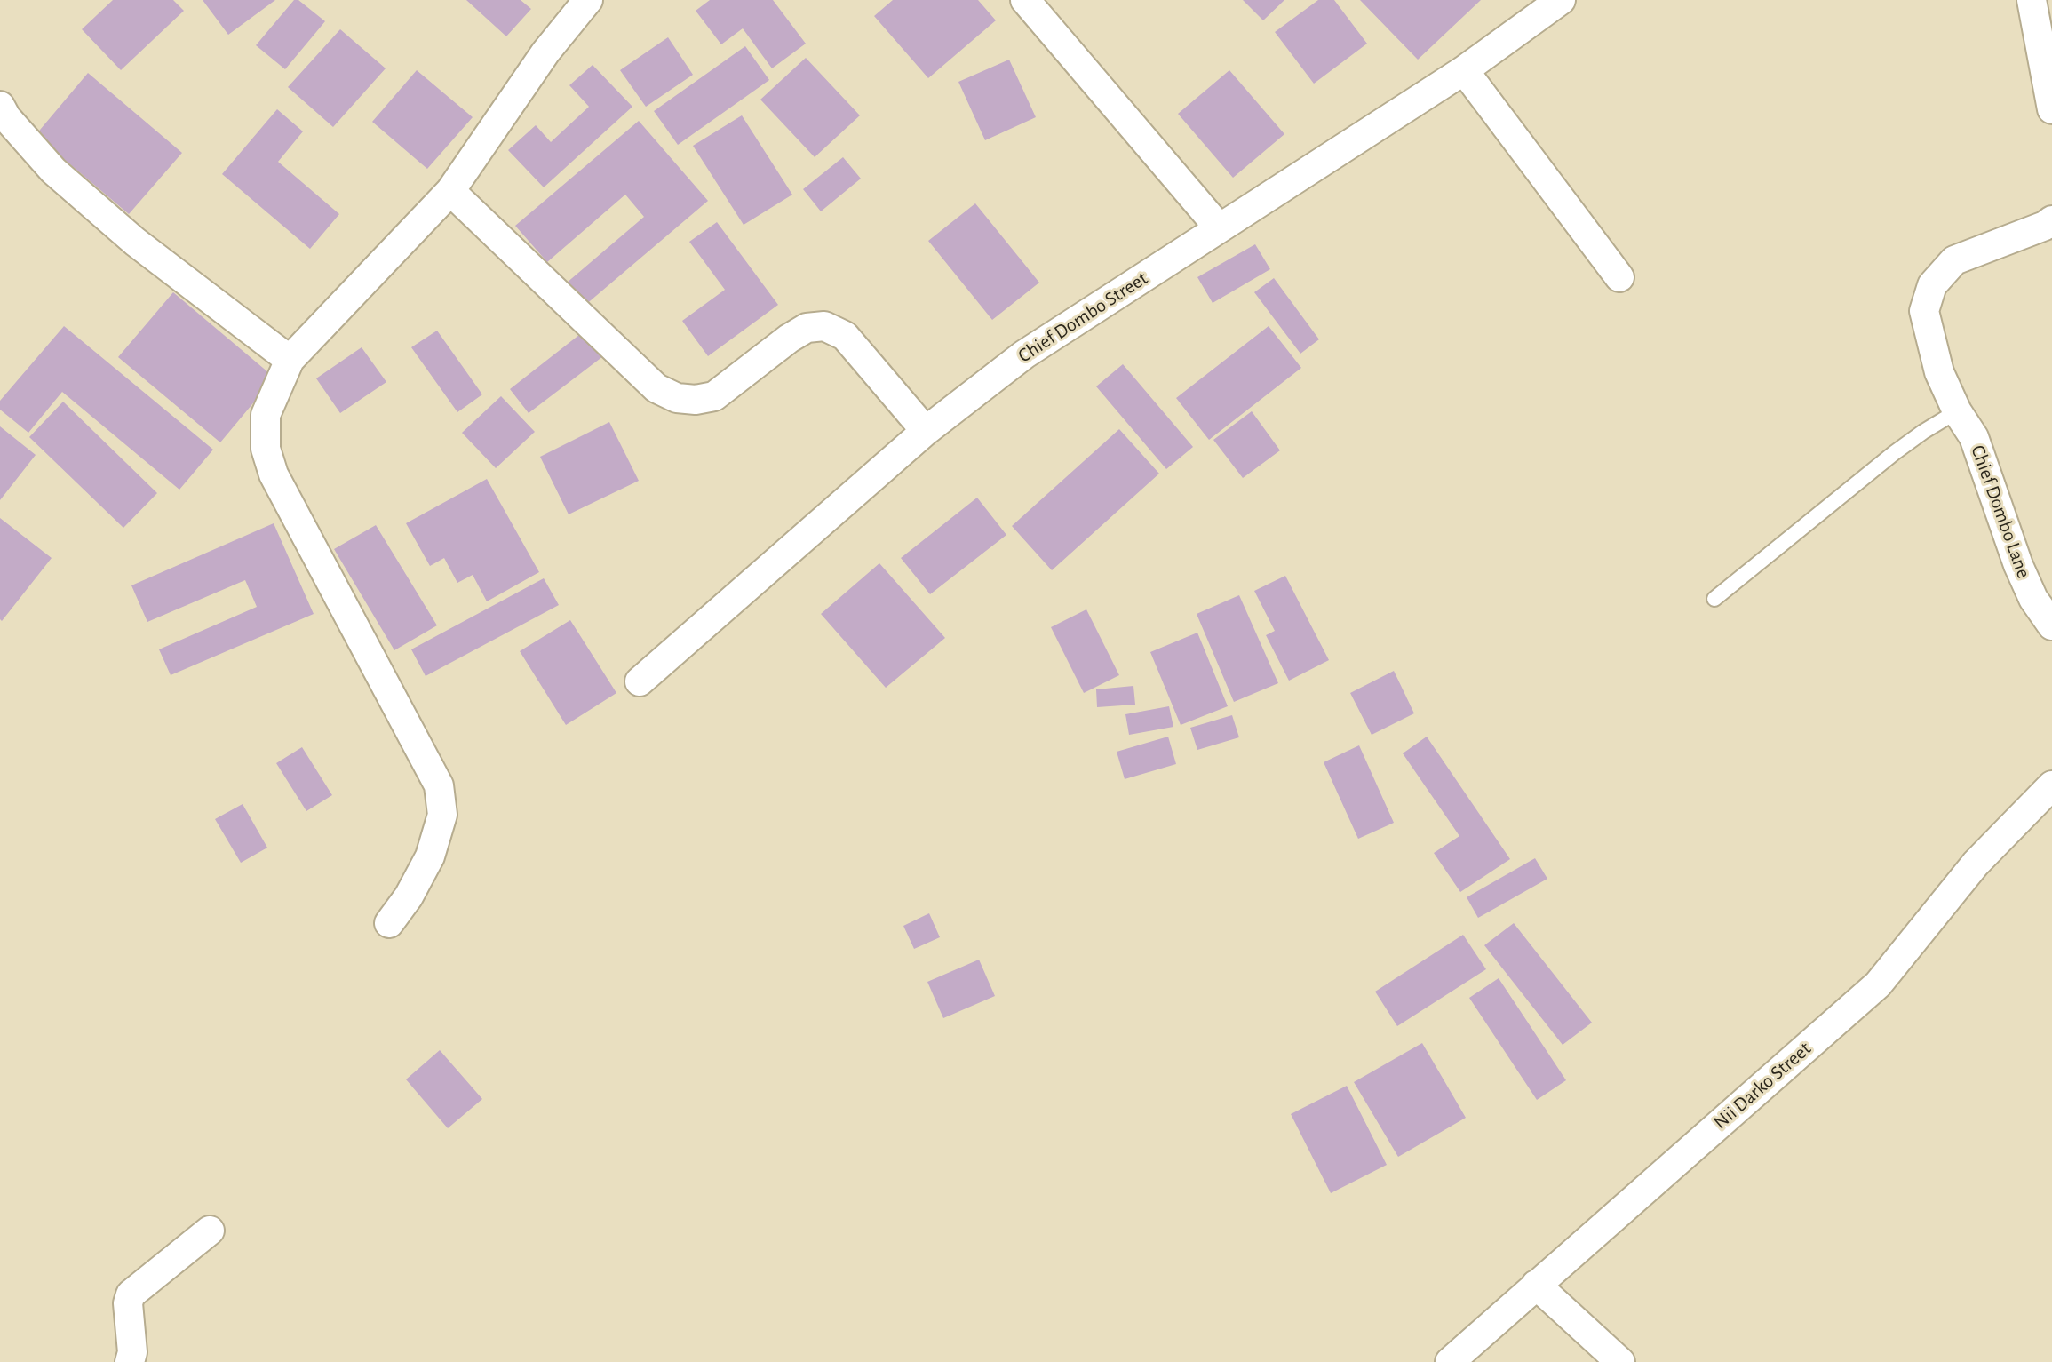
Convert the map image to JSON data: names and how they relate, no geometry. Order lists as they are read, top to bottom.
{
  "streets": {
    "street": ["Chief Dombo Street", "Chief Dombo Lane", "Nii Darko Street"]
  }
}
